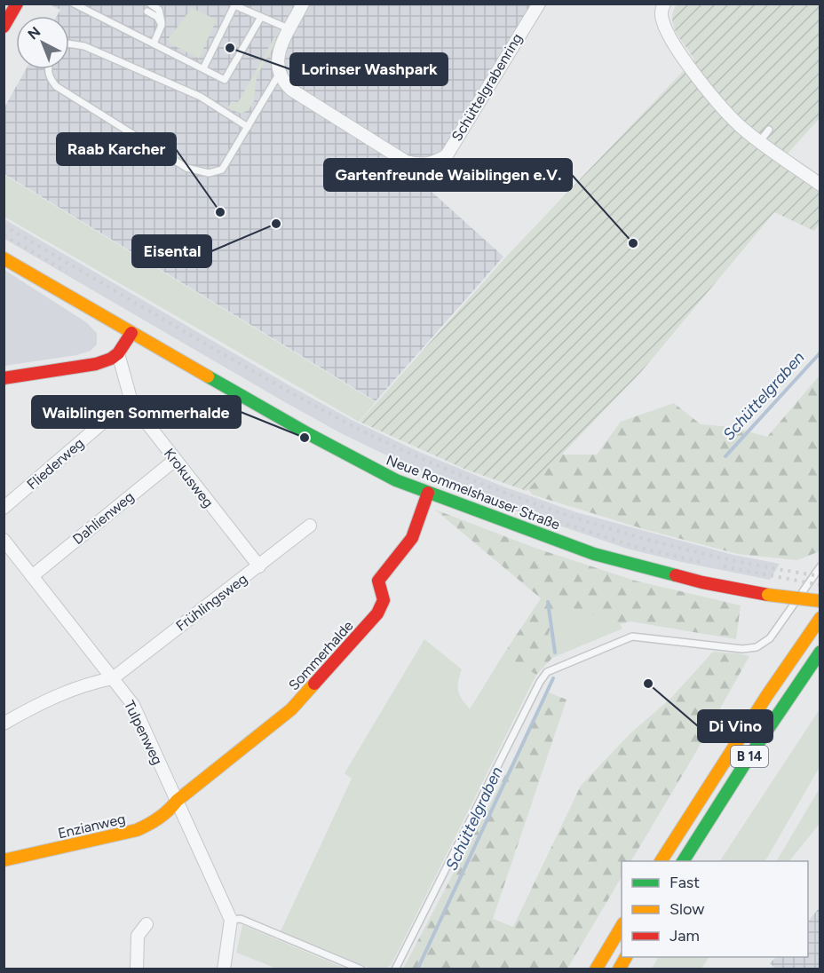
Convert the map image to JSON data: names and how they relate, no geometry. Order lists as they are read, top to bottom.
{
  "streets": {
    "main road": [
      "Neue Rommelshauser Straße",
      "Sommerhalde",
      "B 14",
      "Enzianweg"
    ],
    "street": [
      "Schüttelgrabenring",
      "Fliederweg",
      "Krokusweg",
      "Dahlienweg",
      "Frühlingsweg",
      "Tulpenweg"
    ]
  },
  "crossings": [
    ["Fliederweg", "Krokusweg"],
    ["Krokusweg", "Dahlienweg"],
    ["Krokusweg", "Frühlingsweg"],
    ["Neue Rommelshauser Straße", "Sommerhalde"],
    ["Dahlienweg", "Tulpenweg"],
    ["Frühlingsweg", "Tulpenweg"],
    ["Sommerhalde", "Tulpenweg"],
    ["Sommerhalde", "Enzianweg"],
    ["Tulpenweg", "Enzianweg"]
  ],
  "water": ["Schüttelgraben"],
  "places": [
    "Lorinser Washpark",
    "Raab Karcher",
    "Eisental",
    "Gartenfreunde Waiblingen e.V.",
    "Waiblingen Sommerhalde",
    "Di Vino"
  ],
  "legend": ["Fast", "Slow", "Jam"],
  "north": "top left"
}
